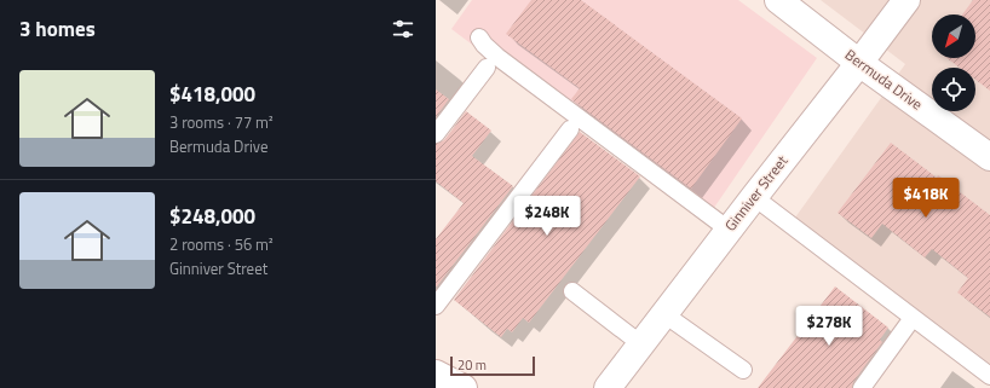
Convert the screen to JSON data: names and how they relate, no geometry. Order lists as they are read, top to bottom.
{
  "streets": {
    "street": ["Bermuda Drive", "Ginniver Street"]
  },
  "crossings": [
    ["Bermuda Drive", "Ginniver Street"]
  ],
  "scale_bar": "20 m",
  "north": "bottom left",
  "page": {
    "heading": "3 homes",
    "list": [
      {
        "name": "$418,000",
        "note": "3 rooms · 77 m² · Bermuda Drive"
      },
      {
        "name": "$248,000",
        "note": "2 rooms · 56 m² · Ginniver Street"
      }
    ],
    "price": ["$418K", "$248K", "$278K"],
    "scale": "20 m"
  }
}
